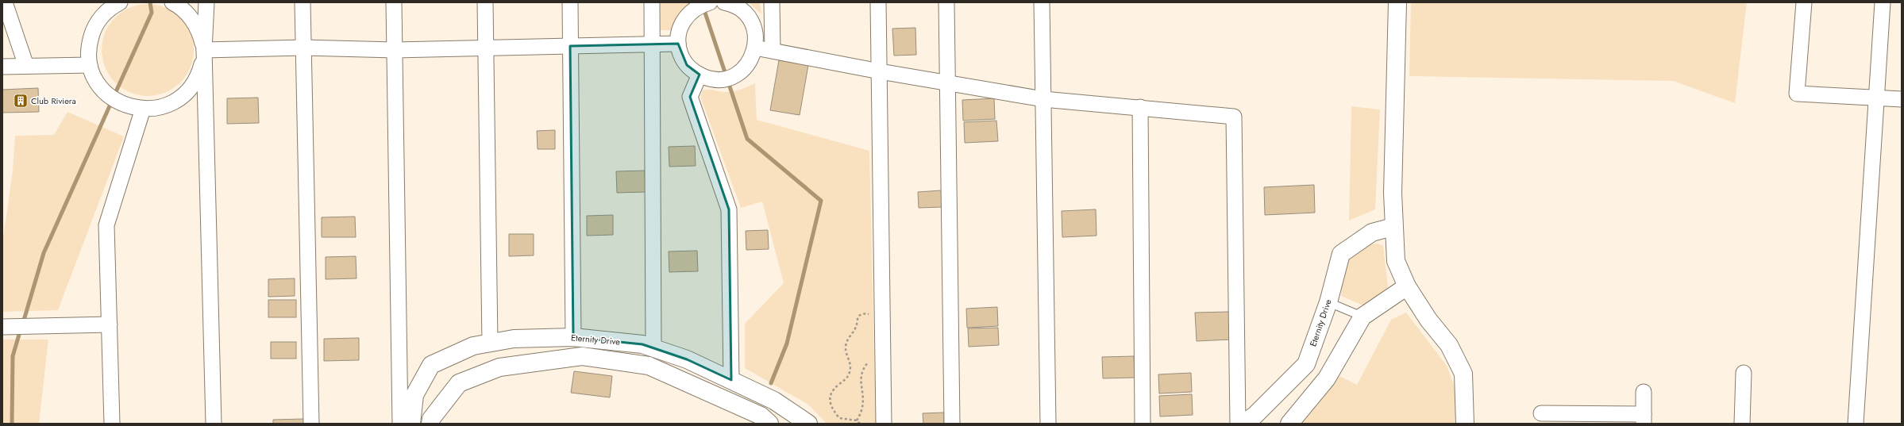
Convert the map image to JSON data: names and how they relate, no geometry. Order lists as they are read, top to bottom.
{
  "streets": {
    "street": ["Eternity Drive"]
  },
  "places": {
    "building": ["Club Riviera"]
  }
}
